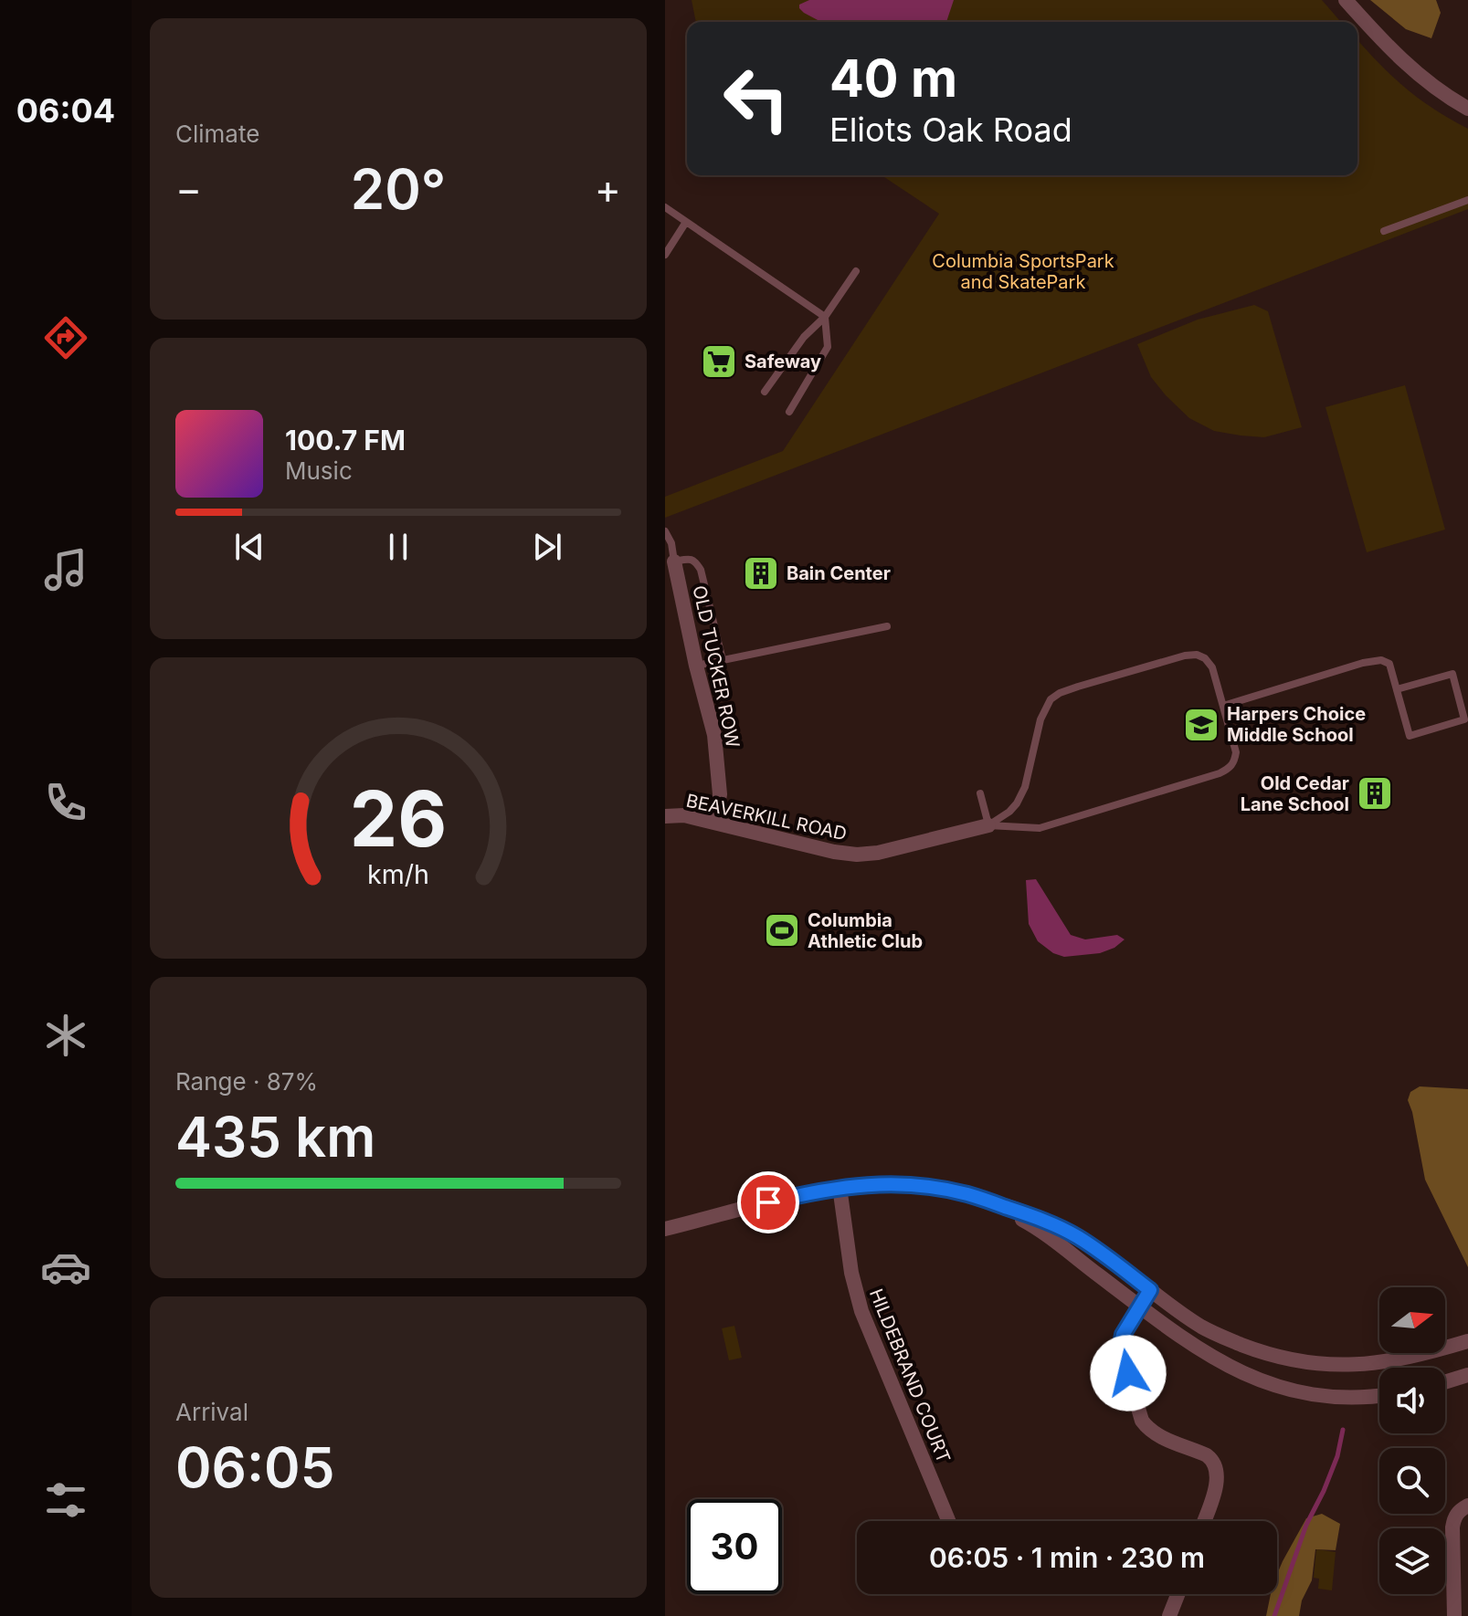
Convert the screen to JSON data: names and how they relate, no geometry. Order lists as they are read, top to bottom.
{
  "streets": {
    "street": ["OLD TUCKER ROW", "BEAVERKILL ROAD", "HILDEBRAND COURT"]
  },
  "crossings": [
    ["OLD TUCKER ROW", "BEAVERKILL ROAD"]
  ],
  "parks": ["Columbia SportsPark and SkatePark"],
  "places": {
    "supermarket": ["Safeway"],
    "building": ["Bain Center", "Old Cedar Lane School"],
    "school or university": ["Harpers Choice Middle School"],
    "sports": ["Columbia Athletic Club"]
  },
  "north": "right",
  "page": {
    "tabs": "06:04",
    "tile": [
      "Climate",
      ["Range · 87%", "435 km"],
      ["Arrival", "06:05"]
    ],
    "turn": ["40 m", "Eliots Oak Road"],
    "heat": ["−", "20°", "+"],
    "song": ["100.7 FM", "Music"],
    "limit": "30",
    "trip": "06:05 · 1 min · 230 m",
    "gauge": ["26", "km/h"]
  }
}
